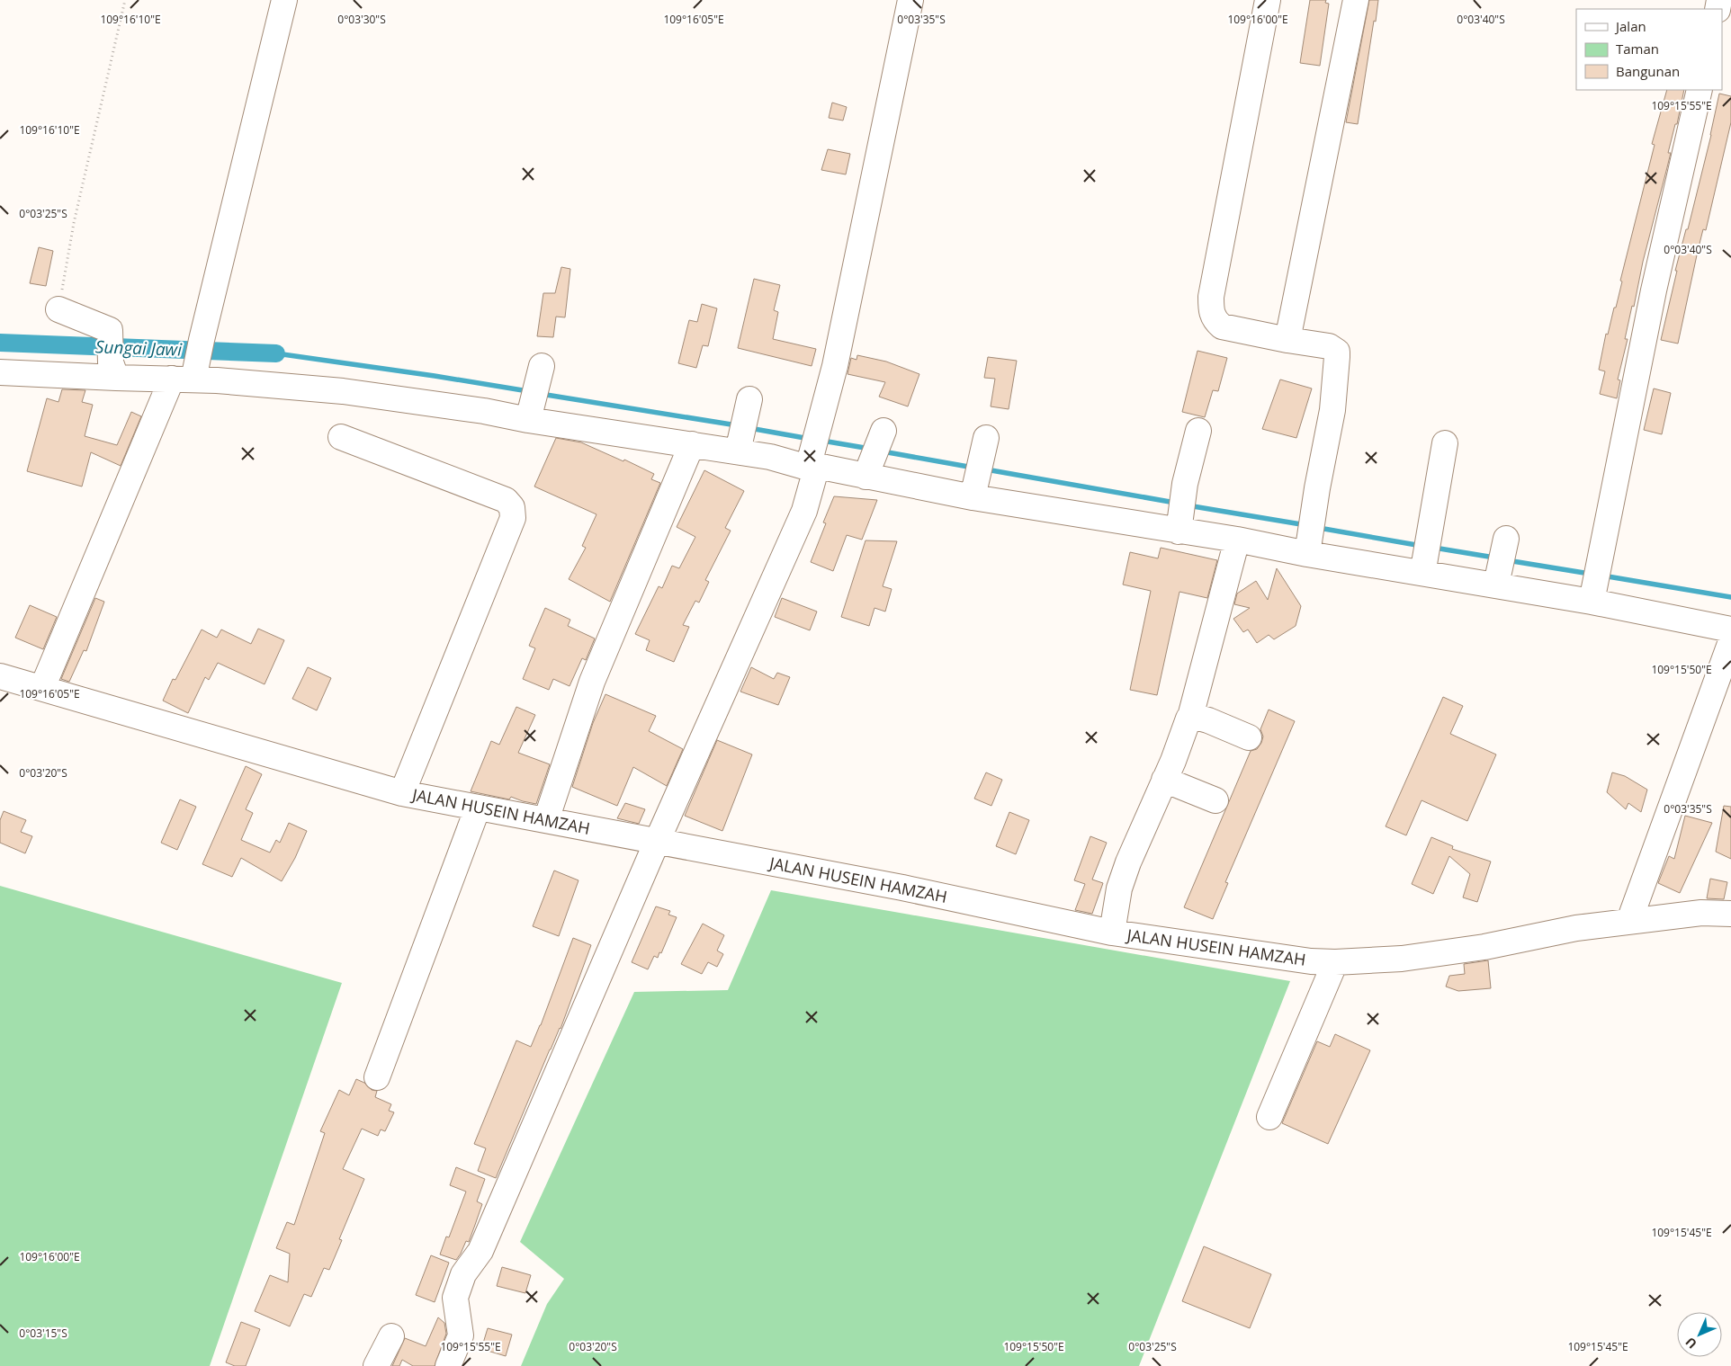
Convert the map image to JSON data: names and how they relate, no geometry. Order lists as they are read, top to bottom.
{
  "streets": {
    "street": ["JALAN HUSEIN HAMZAH"]
  },
  "water": ["Sungai Jawi"],
  "legend": ["Jalan", "Taman", "Bangunan"],
  "north": "bottom left",
  "coordinates": [
    "109°16'10\"E",
    "0°03'30\"S",
    "109°16'05\"E",
    "0°03'35\"S",
    "109°16'00\"E",
    "0°03'40\"S",
    "109°15'55\"E",
    "0°03'25\"S",
    "109°15'50\"E",
    "0°03'20\"S",
    "109°15'45\"E",
    "0°03'15\"S"
  ]
}
